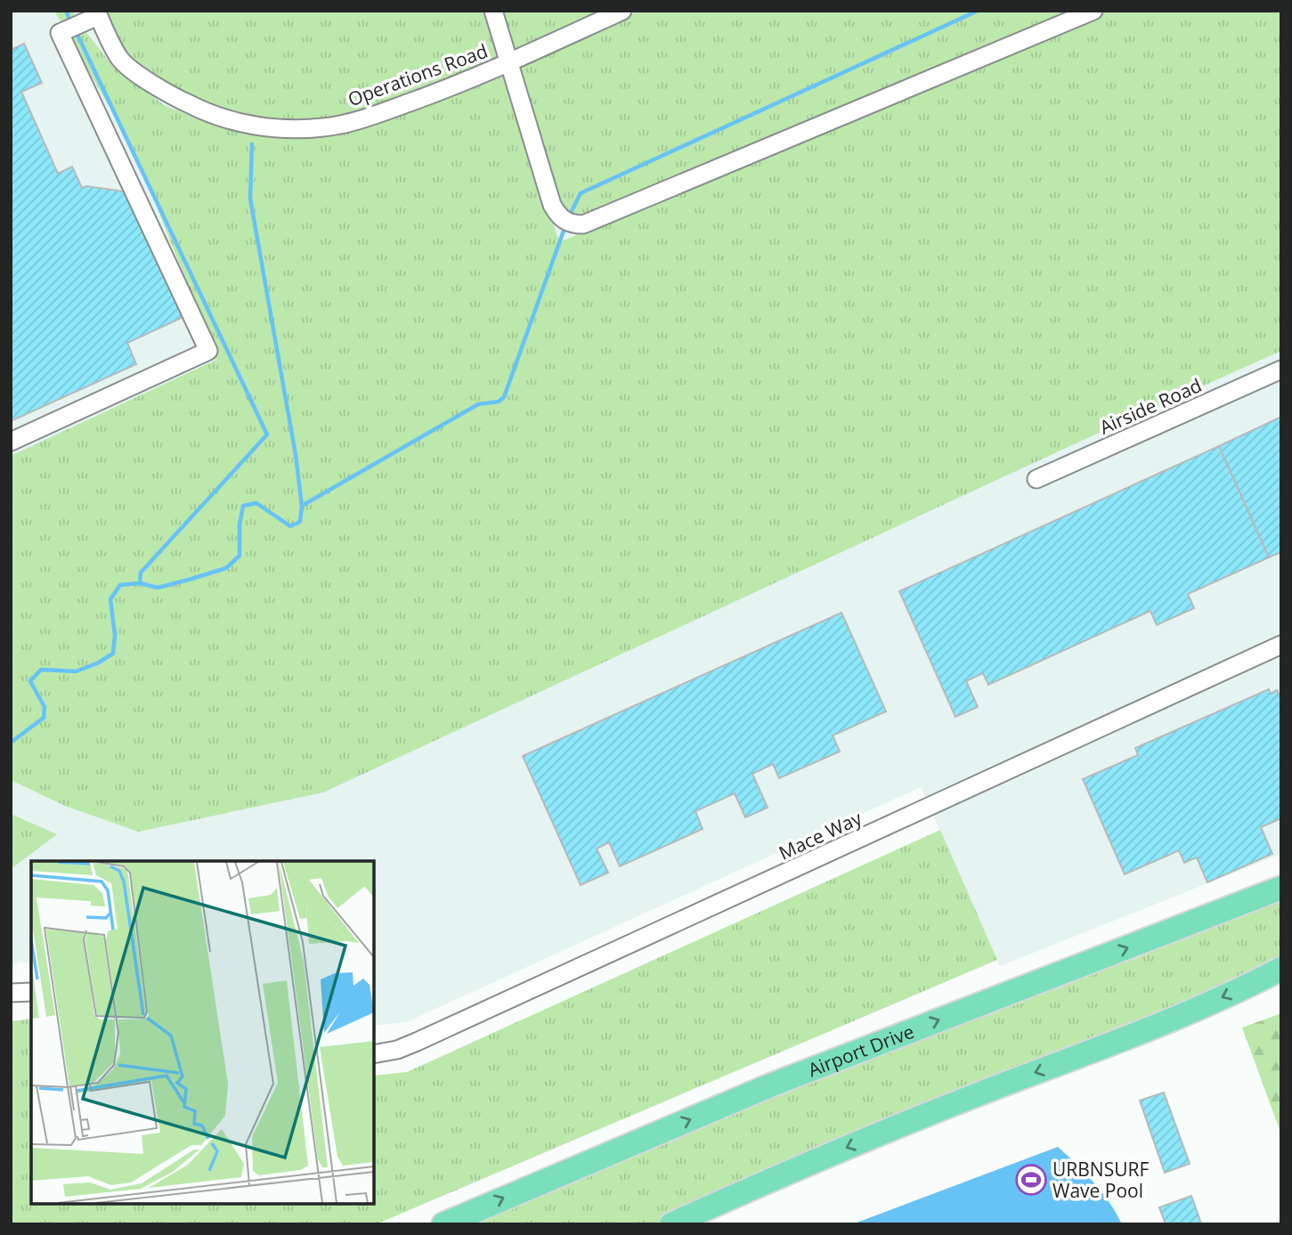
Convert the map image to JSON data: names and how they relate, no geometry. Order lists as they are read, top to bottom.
{
  "streets": {
    "main road": ["Airport Drive"],
    "street": ["Operations Road", "Airside Road", "Mace Way"]
  },
  "places": {
    "sports": ["URBNSURF Wave Pool"]
  }
}
